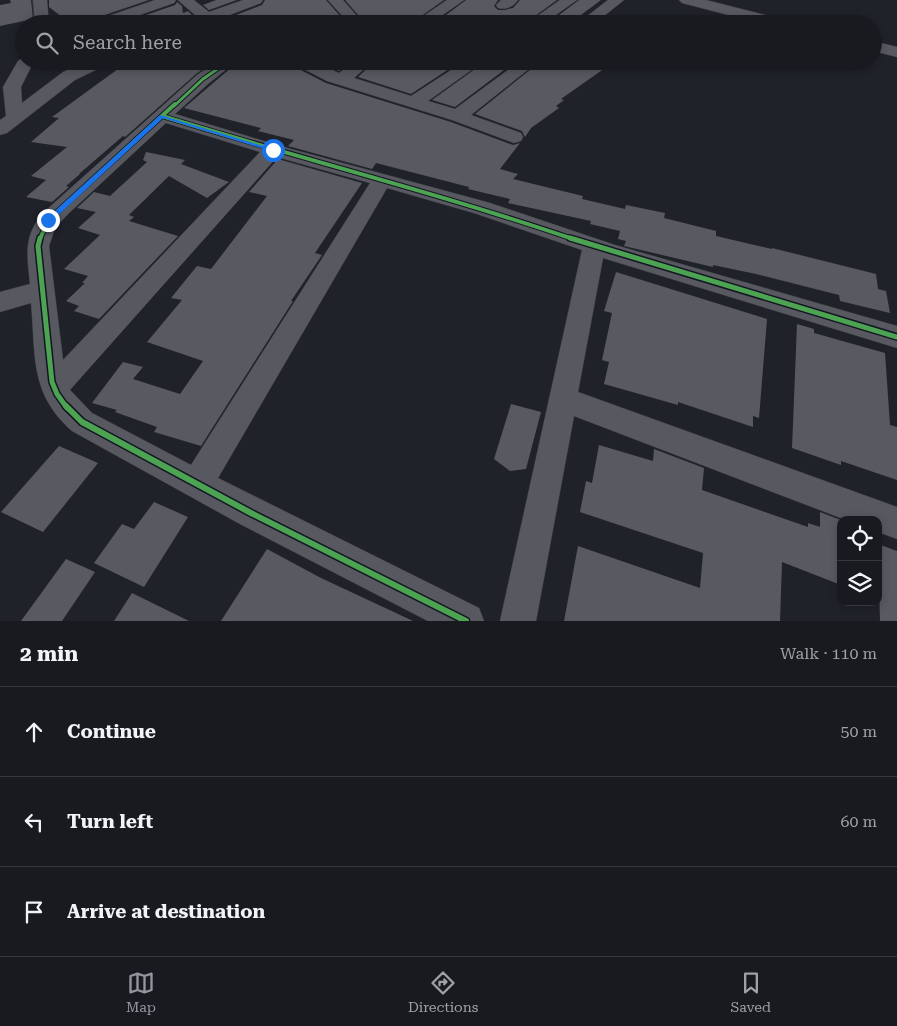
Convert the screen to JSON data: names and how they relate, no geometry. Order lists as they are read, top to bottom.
{
  "page": {
    "search": "Search here",
    "heading": ["2 min", "Walk · 110 m"],
    "list": [
      ["Continue", "50 m"],
      ["Turn left", "60 m"],
      "Arrive at destination"
    ],
    "nav": ["Map", "Directions", "Saved"]
  }
}
